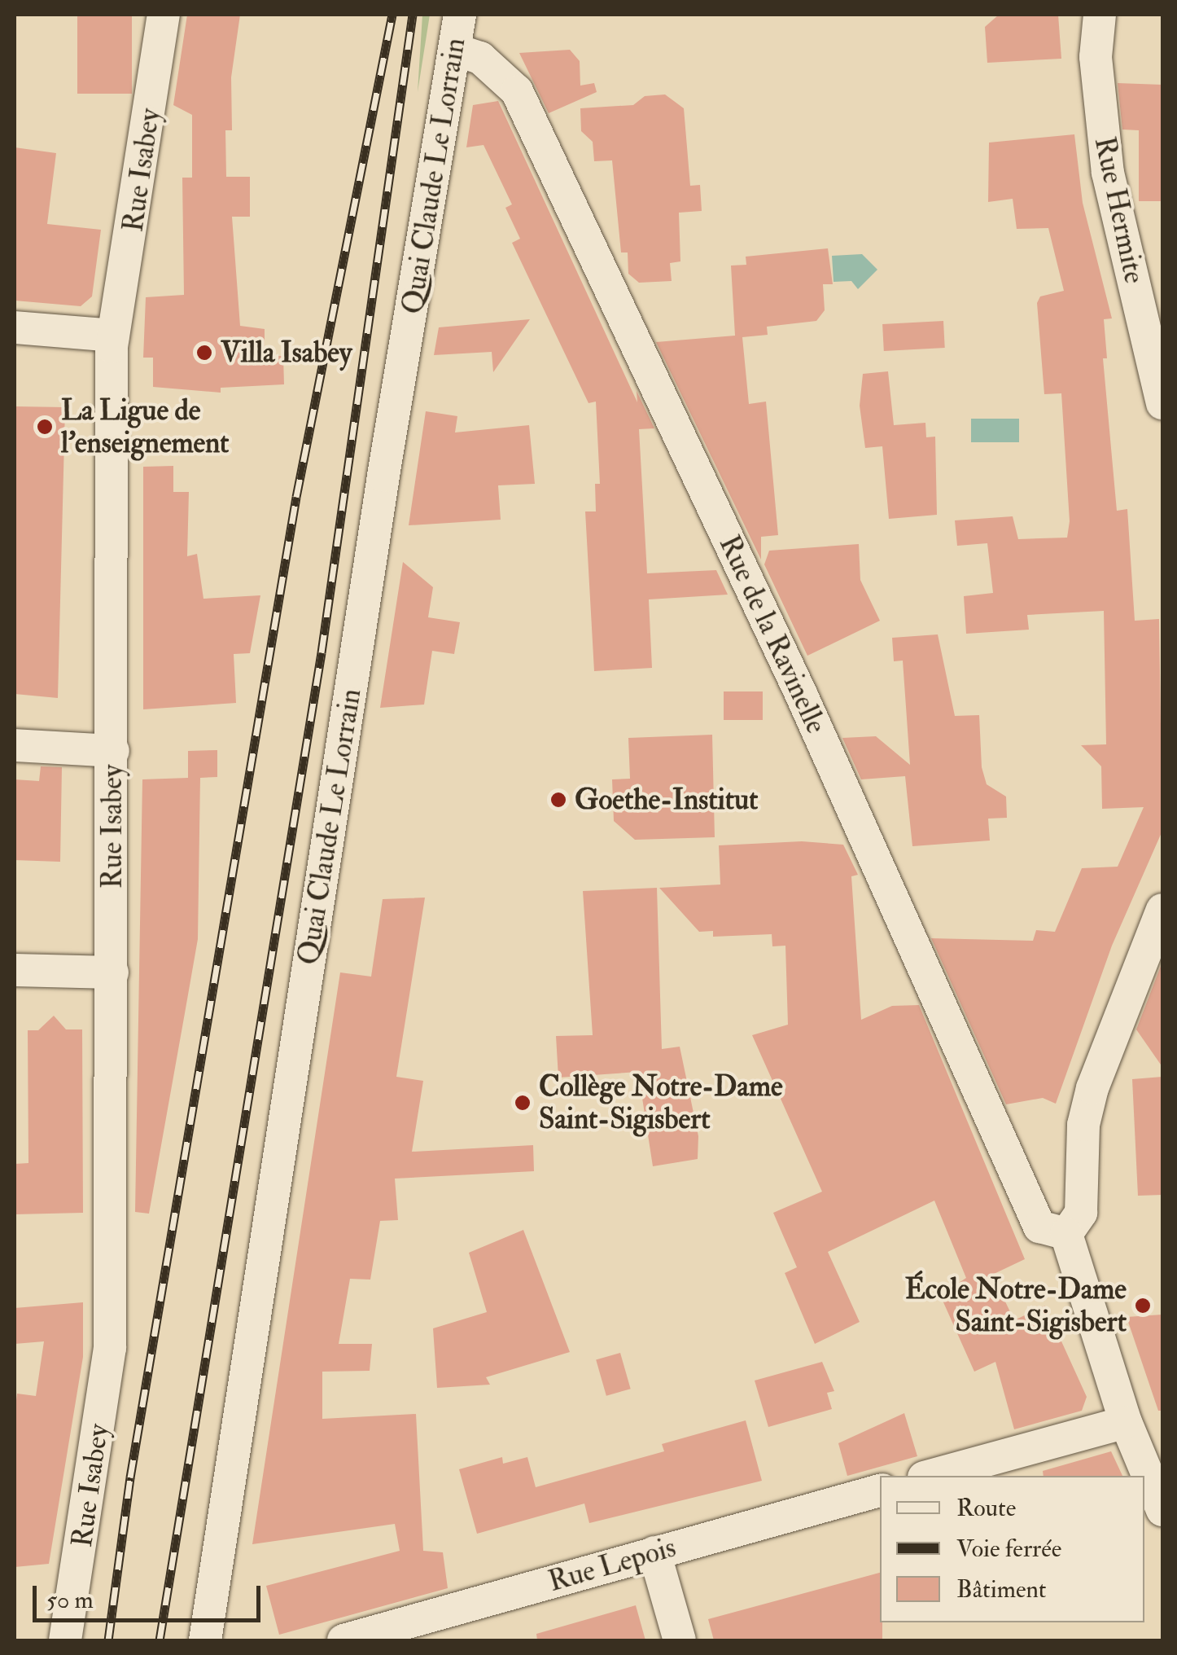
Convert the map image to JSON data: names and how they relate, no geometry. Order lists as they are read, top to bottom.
{
  "streets": {
    "street": [
      "Rue Isabey",
      "Quai Claude Le Lorrain",
      "Rue Hermite",
      "Rue de la Ravinelle",
      "Rue Lepois"
    ]
  },
  "crossings": [
    ["Quai Claude Le Lorrain", "Rue de la Ravinelle"]
  ],
  "places": [
    "Villa Isabey",
    "La Ligue de l'enseignement",
    "Goethe-Institut",
    "Collège Notre-Dame Saint-Sigisbert",
    "École Notre-Dame Saint-Sigisbert"
  ],
  "legend": ["Route", "Voie ferrée", "Bâtiment"],
  "scale_bar": "50 m"
}
